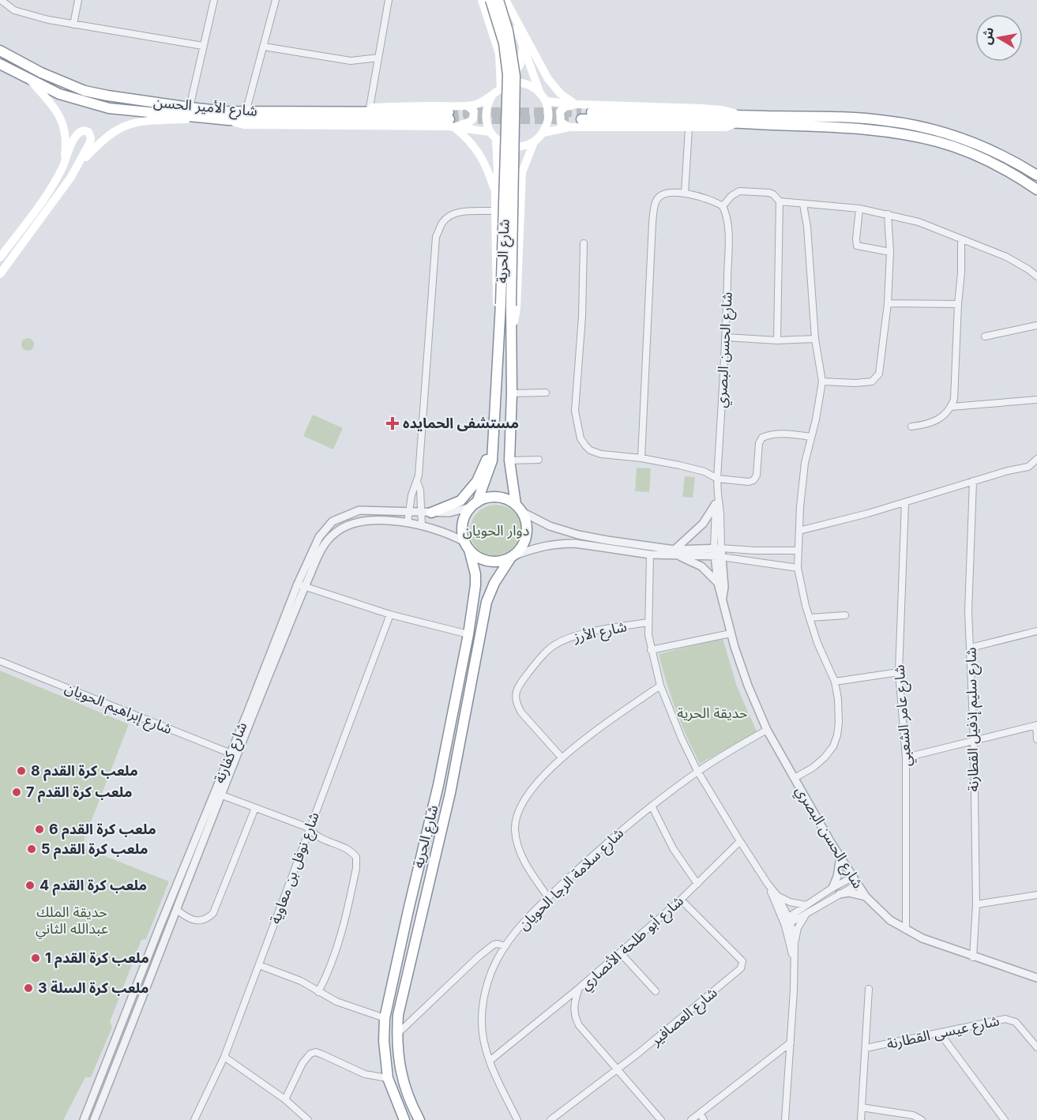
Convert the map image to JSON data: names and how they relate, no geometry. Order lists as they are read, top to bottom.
{
  "streets": {
    "highway": ["شارع الأمير الحسن", "شارع الحرية"],
    "street": [
      "شارع الحسن البصري",
      "شارع الأرز",
      "شارع إبراهيم الحويان",
      "شارع عامر الشعبي",
      "شارع سليم إذفيل القطارنة",
      "شارع كفارنة",
      "شارع نوفل بن معاوية",
      "شارع سلامة الرجا الحويان",
      "شارع أبو طلحة الأنصاري",
      "شارع العصافير",
      "شارع عيسى القطارنة"
    ]
  },
  "crossings": [
    ["شارع الحرية", "شارع كفارنة"],
    ["شارع الحسن البصري", "شارع عامر الشعبي"],
    ["شارع الحسن البصري", "شارع سليم إذفيل القطارنة"],
    ["شارع الحسن البصري", "شارع سلامة الرجا الحويان"],
    ["شارع إبراهيم الحويان", "شارع كفارنة"],
    ["شارع أبو طلحة الأنصاري", "شارع العصافير"]
  ],
  "parks": ["دوار الحويان", "حديقة الحرية", "حديقة الملك عبدالله الثاني"],
  "places": {
    "health": ["مستشفى الحمايده"],
    "other": [
      "ملعب كرة القدم 8",
      "ملعب كرة القدم 7",
      "ملعب كرة القدم 6",
      "ملعب كرة القدم 5",
      "ملعب كرة القدم 4",
      "ملعب كرة القدم 1",
      "ملعب كرة السلة 3"
    ]
  },
  "north": "left"
}
